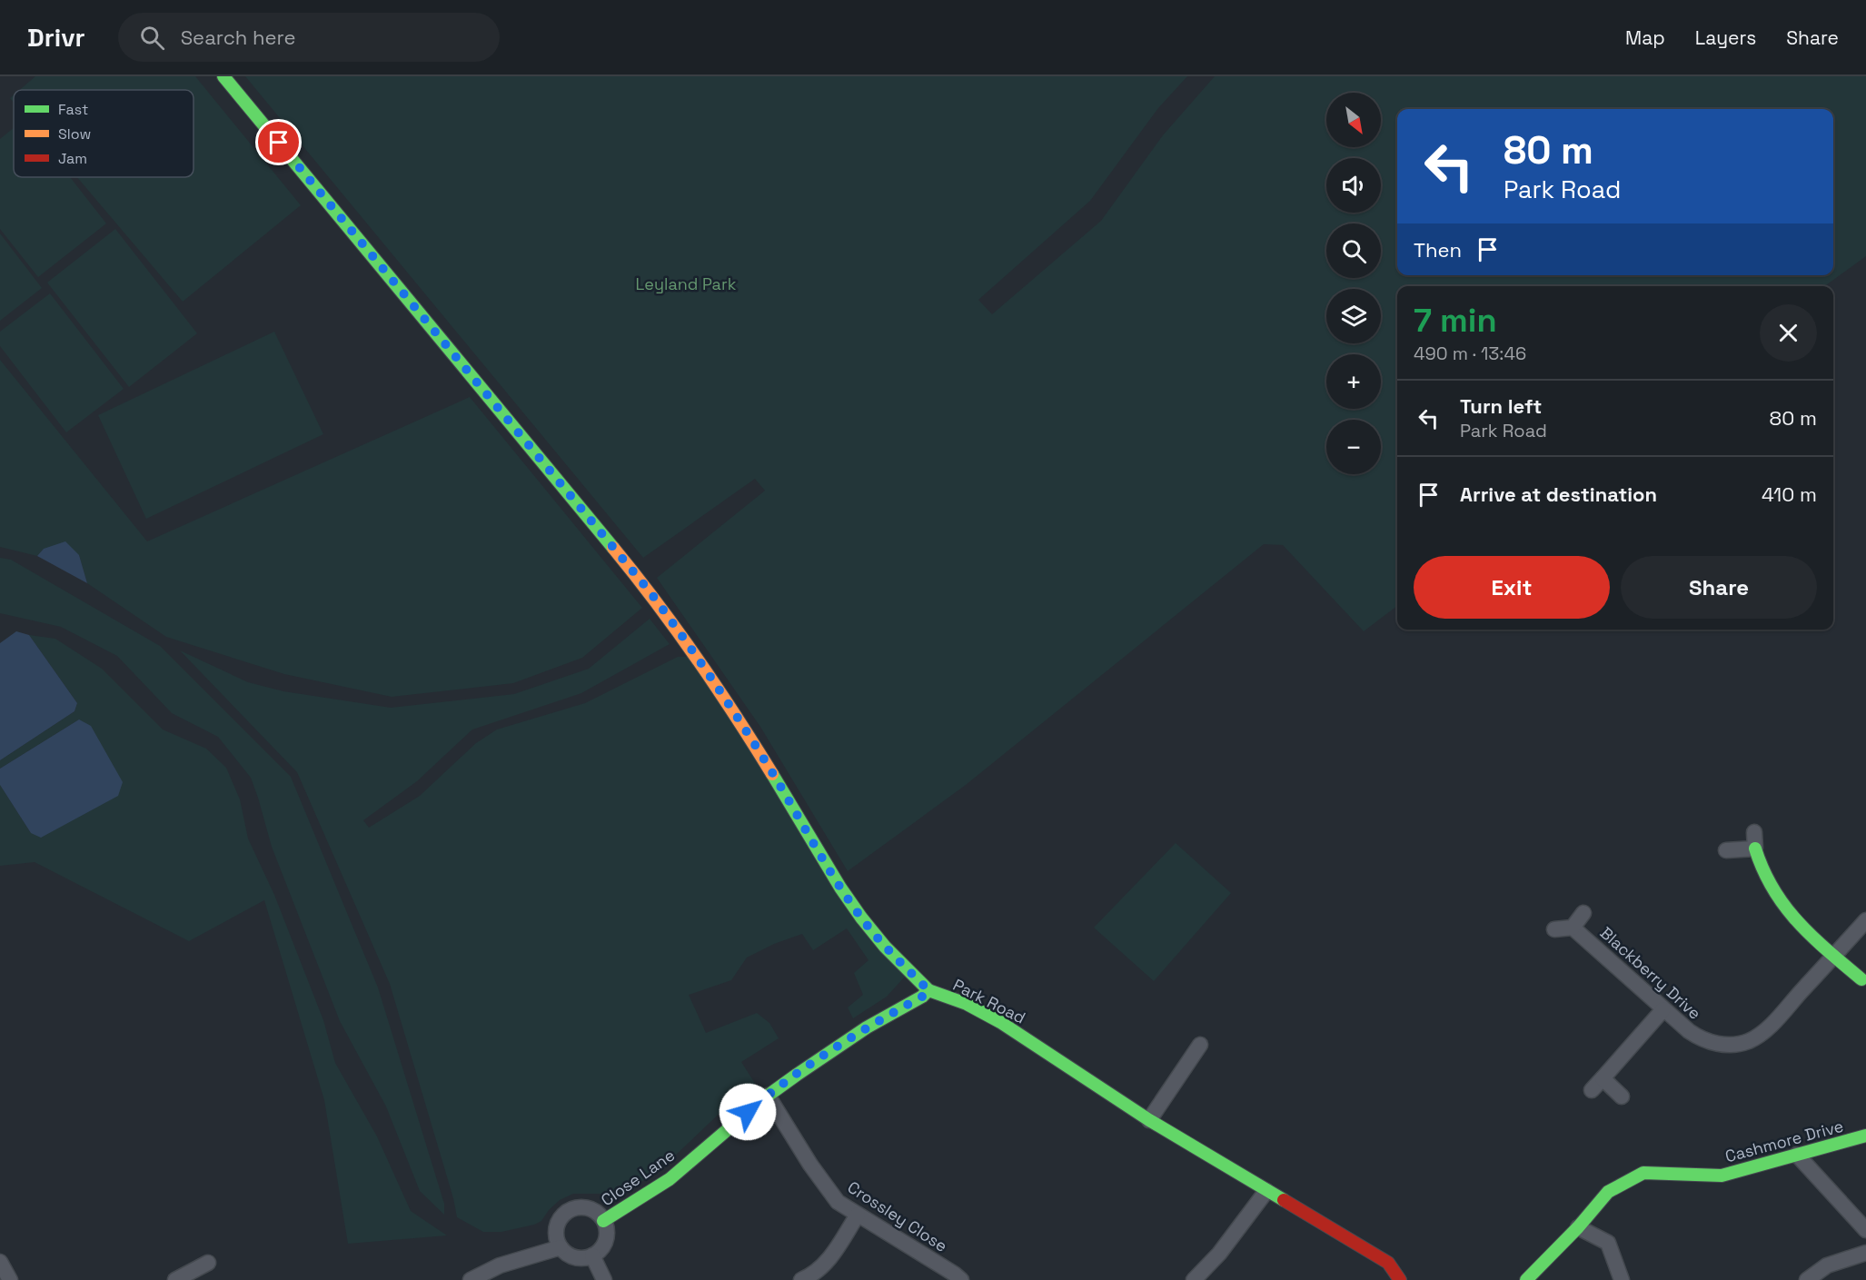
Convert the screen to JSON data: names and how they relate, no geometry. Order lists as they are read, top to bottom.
{
  "streets": {
    "street": [
      "Blackberry Drive",
      "Park Road",
      "Cashmore Drive",
      "Close Lane",
      "Crossley Close"
    ]
  },
  "crossings": [
    ["Park Road", "Close Lane"],
    ["Close Lane", "Crossley Close"]
  ],
  "parks": ["Leyland Park"],
  "legend": ["Fast", "Slow", "Jam"],
  "north": "bottom right",
  "page": {
    "header": "Drivr",
    "search": "Search here",
    "nav": ["Map", "Layers", "Share"],
    "map_buttons": ["+", "−"],
    "turn": ["80 m", "Park Road"],
    "then": "Then",
    "heading": ["7 min", "490 m · 13:46"],
    "list": [
      {
        "name": "Turn left",
        "note": "Park Road",
        "value": "80 m"
      },
      {
        "name": "Arrive at destination",
        "value": "410 m"
      }
    ],
    "buttons": ["Exit", "Share"]
  }
}
